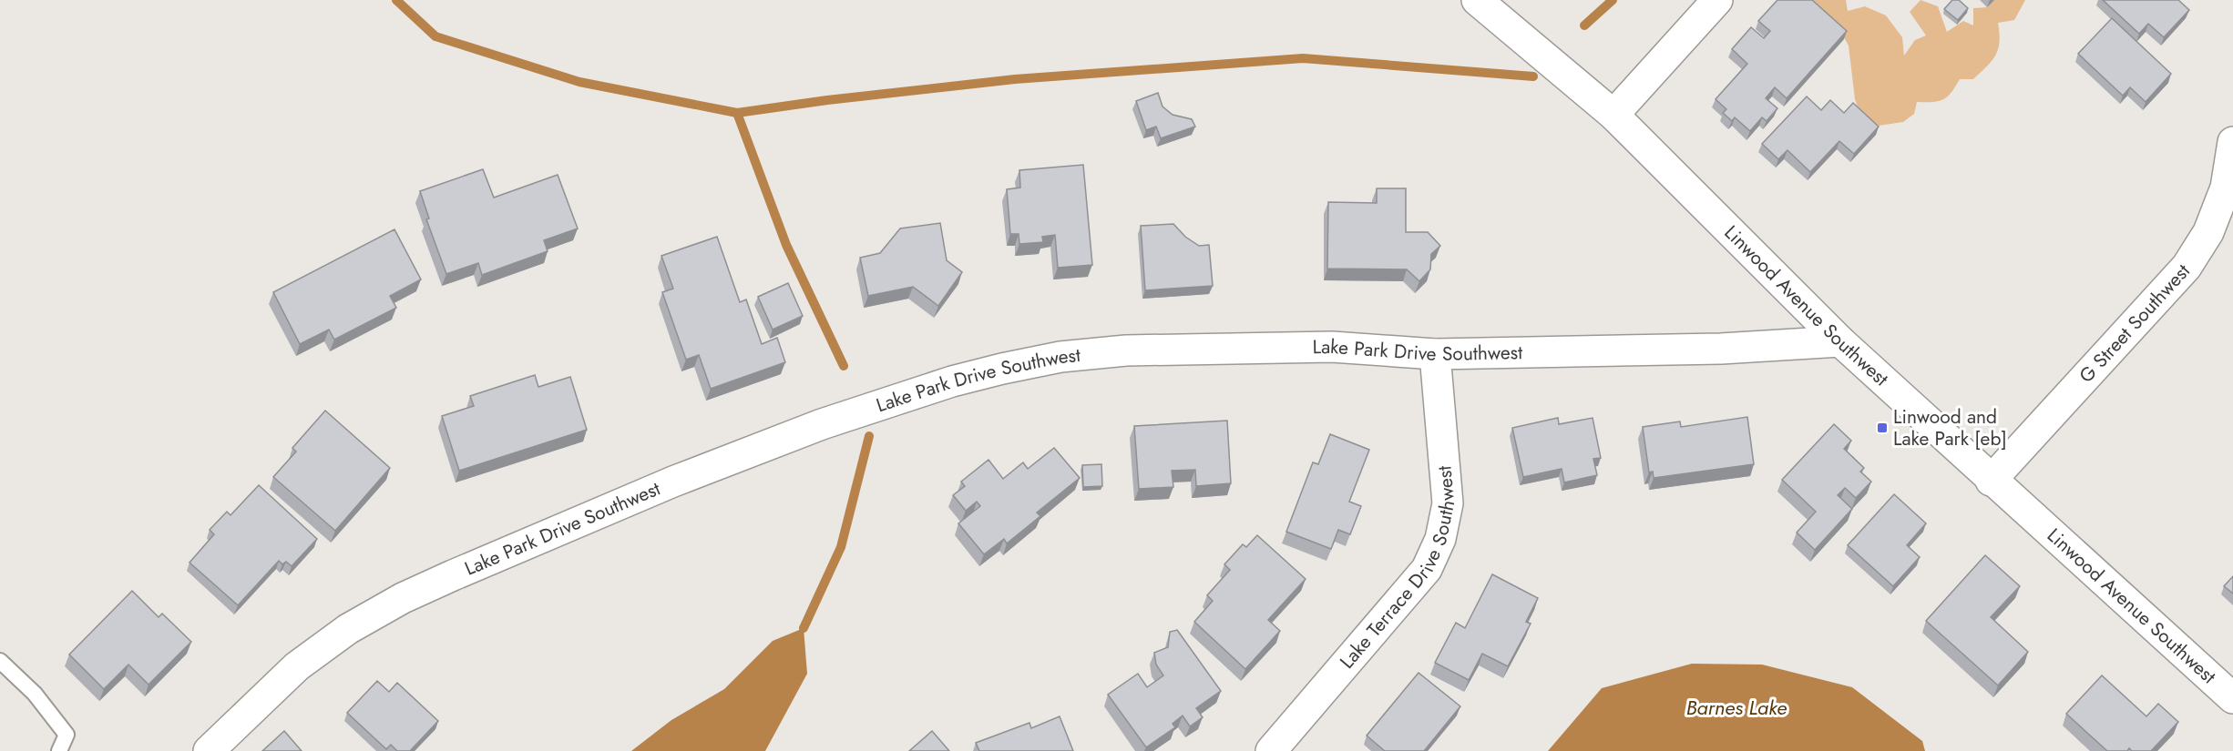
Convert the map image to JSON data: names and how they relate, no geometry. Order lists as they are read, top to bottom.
{
  "streets": {
    "street": [
      "Linwood Avenue Southwest",
      "G Street Southwest",
      "Lake Park Drive Southwest",
      "Lake Terrace Drive Southwest"
    ]
  },
  "crossings": [
    ["Linwood Avenue Southwest", "G Street Southwest"],
    ["Linwood Avenue Southwest", "Lake Park Drive Southwest"],
    ["Lake Park Drive Southwest", "Lake Terrace Drive Southwest"]
  ],
  "water": ["Barnes Lake"],
  "places": {
    "transit": ["Linwood and Lake Park [eb]"]
  }
}
